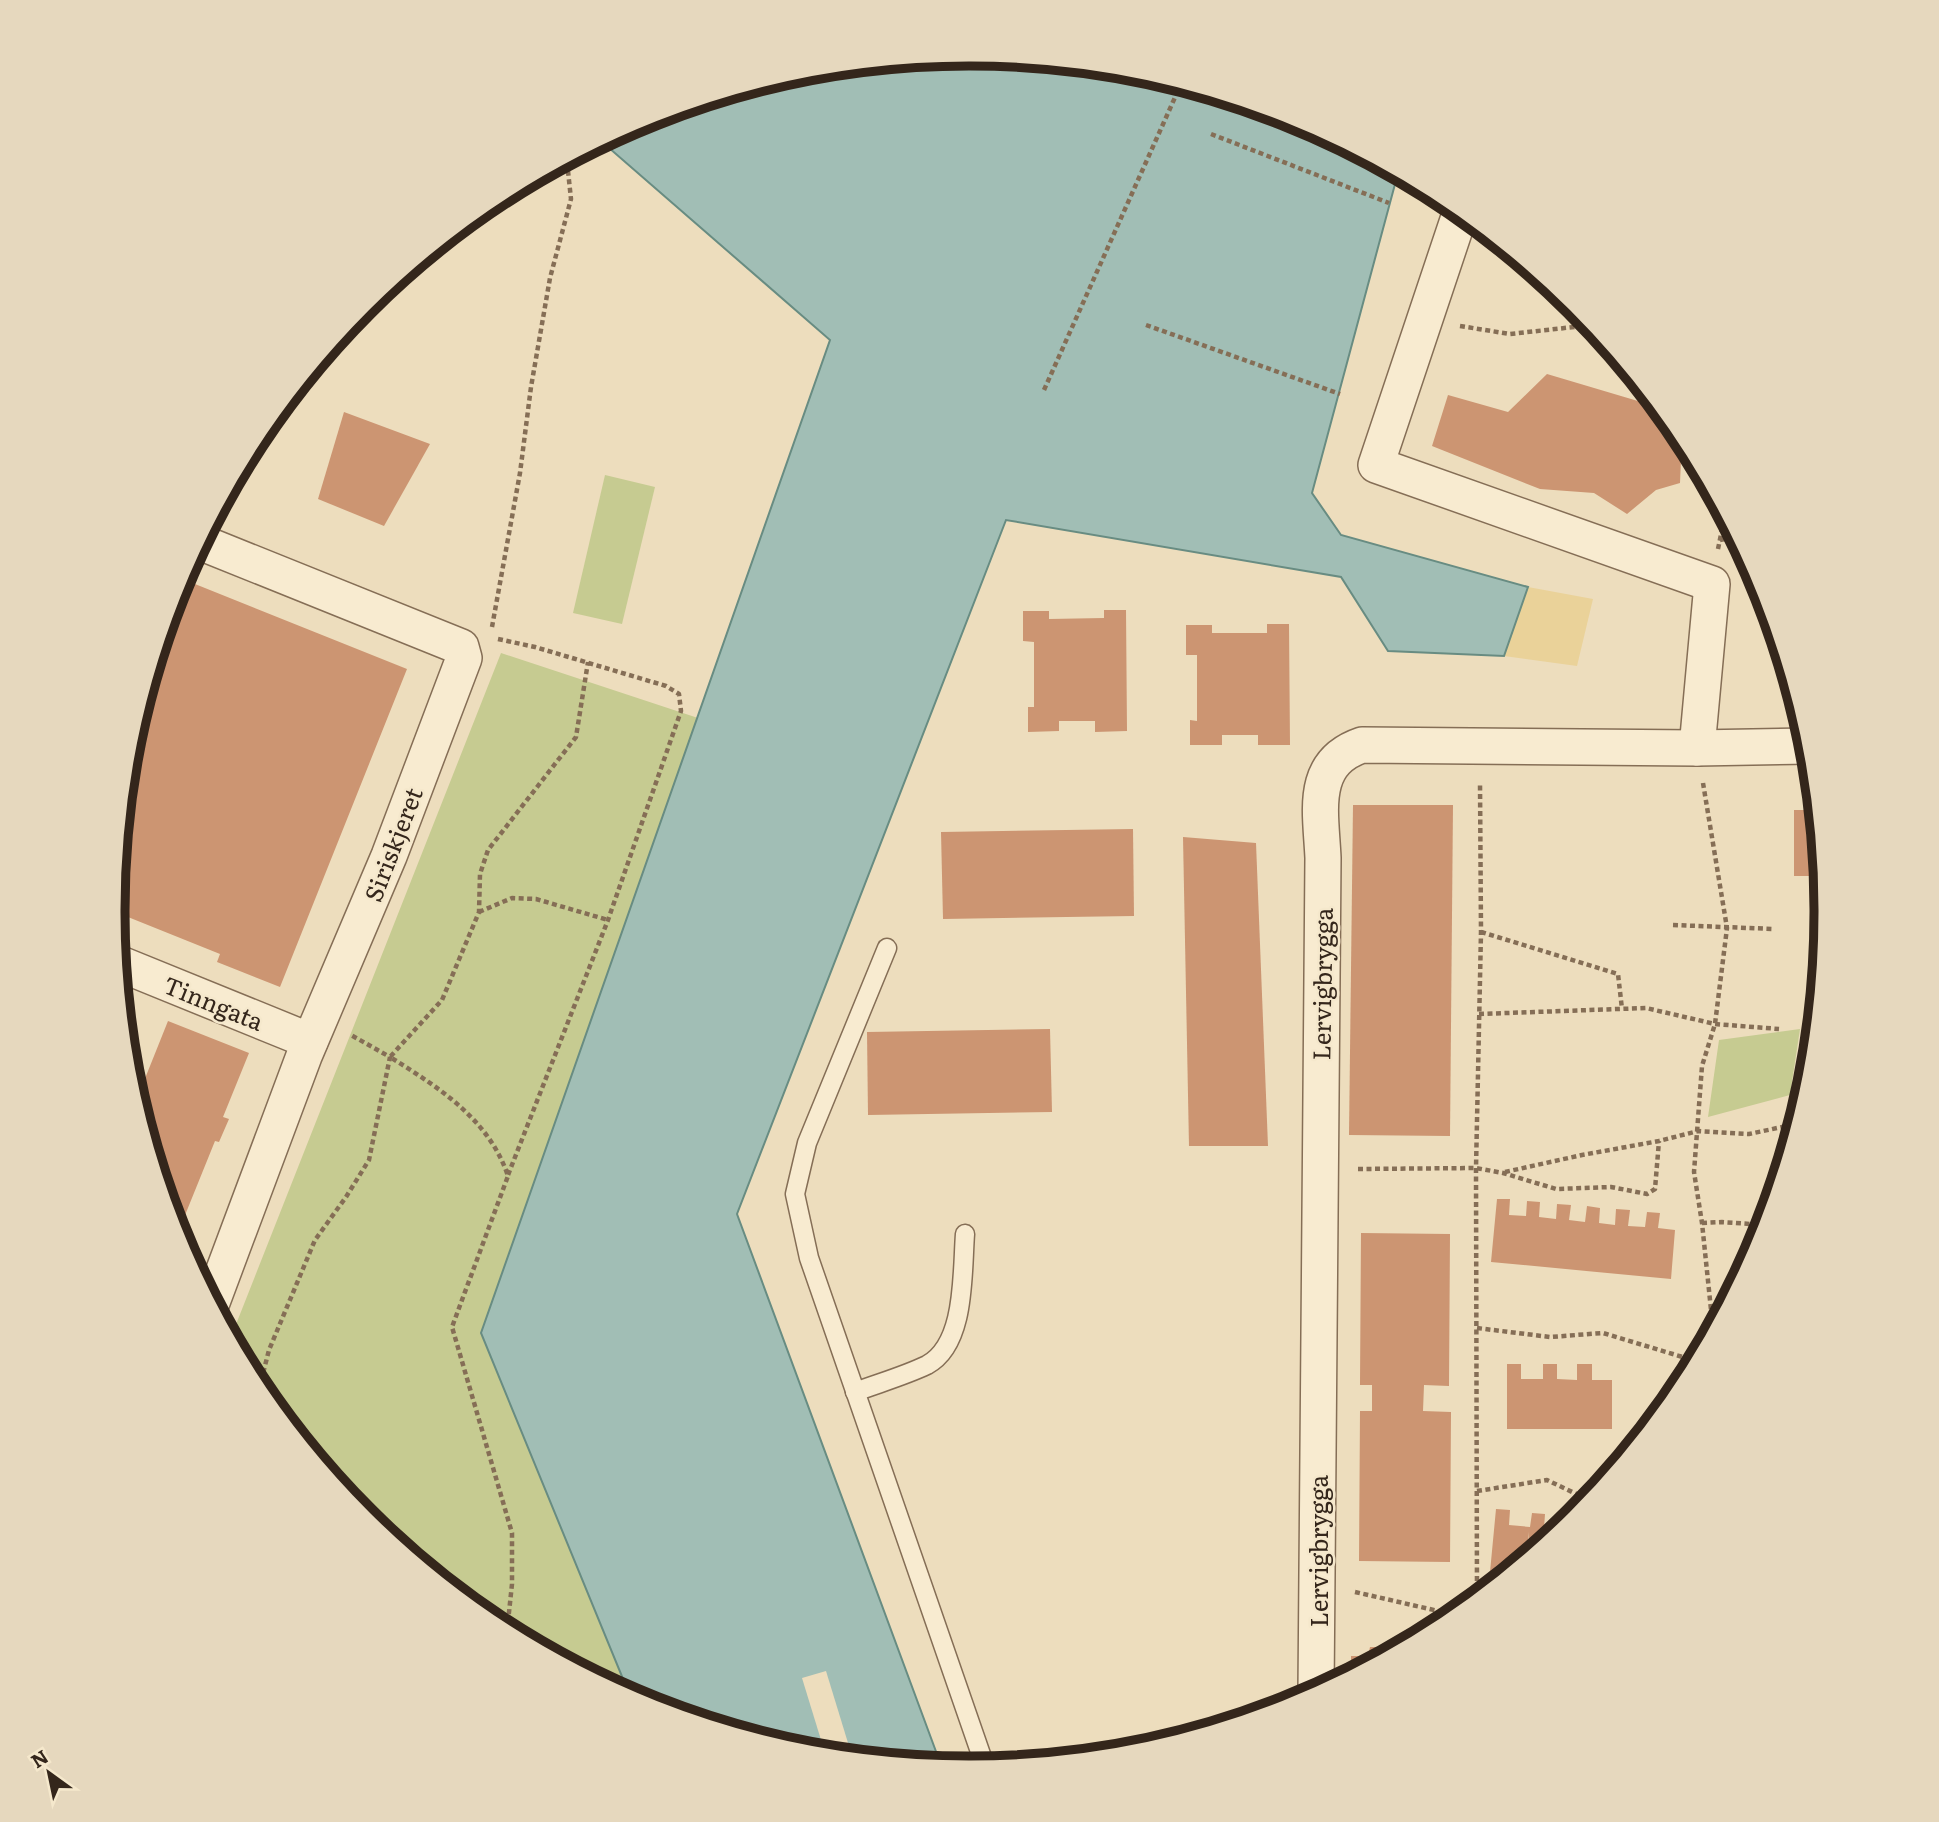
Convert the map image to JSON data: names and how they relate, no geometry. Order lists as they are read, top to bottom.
{
  "streets": {
    "street": ["Siriskjeret", "Lervigbrygga", "Tinngata"]
  },
  "crossings": [
    ["Siriskjeret", "Tinngata"]
  ],
  "north": "top left"
}
